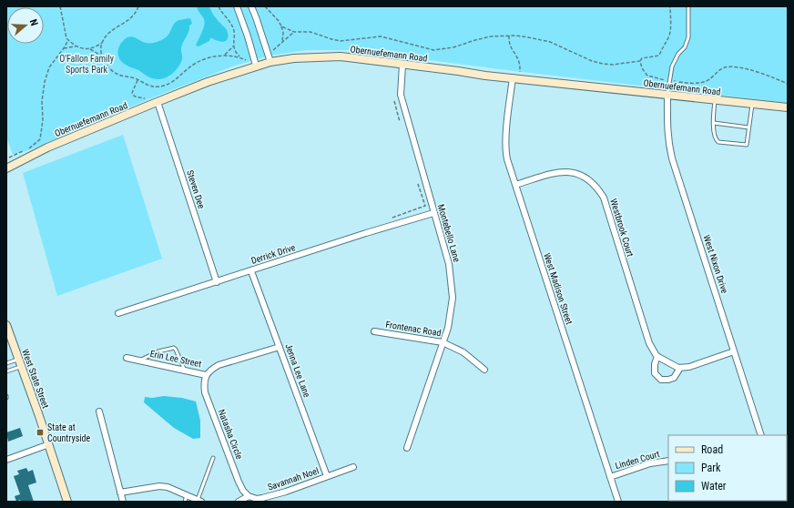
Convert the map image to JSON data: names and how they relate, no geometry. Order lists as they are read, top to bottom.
{
  "streets": {
    "street": [
      "Obernuefemann Road",
      "Steven Dee",
      "Westbrook Court",
      "Montebello Lane",
      "Derrick Drive",
      "West Nixon Drive",
      "West Madison Street",
      "Frontenac Road",
      "Erin Lee Street",
      "Jenna Lee Lane",
      "West State Street",
      "Natasha Circle",
      "Linden Court",
      "Savannah Noel"
    ]
  },
  "crossings": [
    ["Obernuefemann Road", "Steven Dee"],
    ["Obernuefemann Road", "Montebello Lane"],
    ["Obernuefemann Road", "West Nixon Drive"],
    ["Obernuefemann Road", "West Madison Street"],
    ["Steven Dee", "Derrick Drive"],
    ["Westbrook Court", "West Madison Street"],
    ["Montebello Lane", "Derrick Drive"],
    ["Montebello Lane", "Frontenac Road"],
    ["Derrick Drive", "Jenna Lee Lane"],
    ["West Madison Street", "Linden Court"],
    ["Erin Lee Street", "Jenna Lee Lane"],
    ["Erin Lee Street", "Natasha Circle"],
    ["Jenna Lee Lane", "Savannah Noel"],
    ["Natasha Circle", "Savannah Noel"]
  ],
  "parks": ["O'Fallon Family Sports Park"],
  "places": {
    "transit": ["State at Countryside"]
  },
  "legend": ["Road", "Park", "Water"],
  "north": "right"
}
